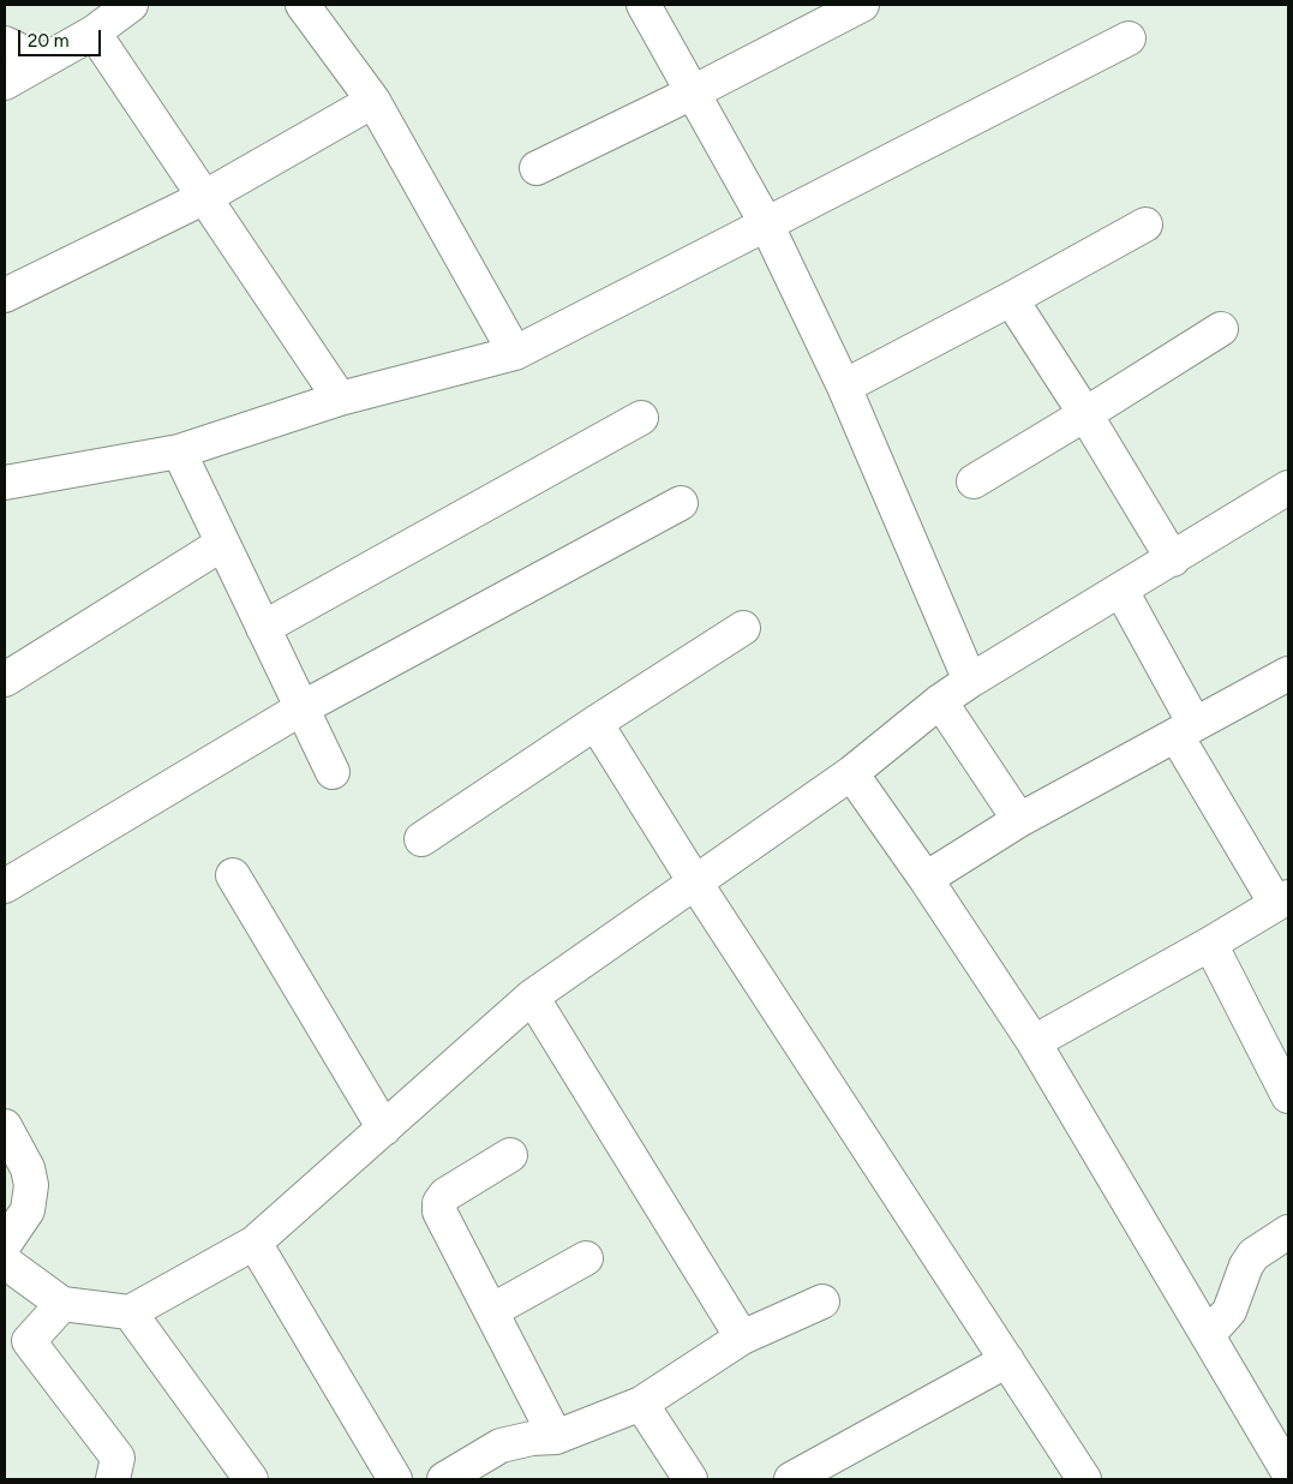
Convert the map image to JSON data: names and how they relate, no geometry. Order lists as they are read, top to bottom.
{
  "scale_bar": "20 m"
}
